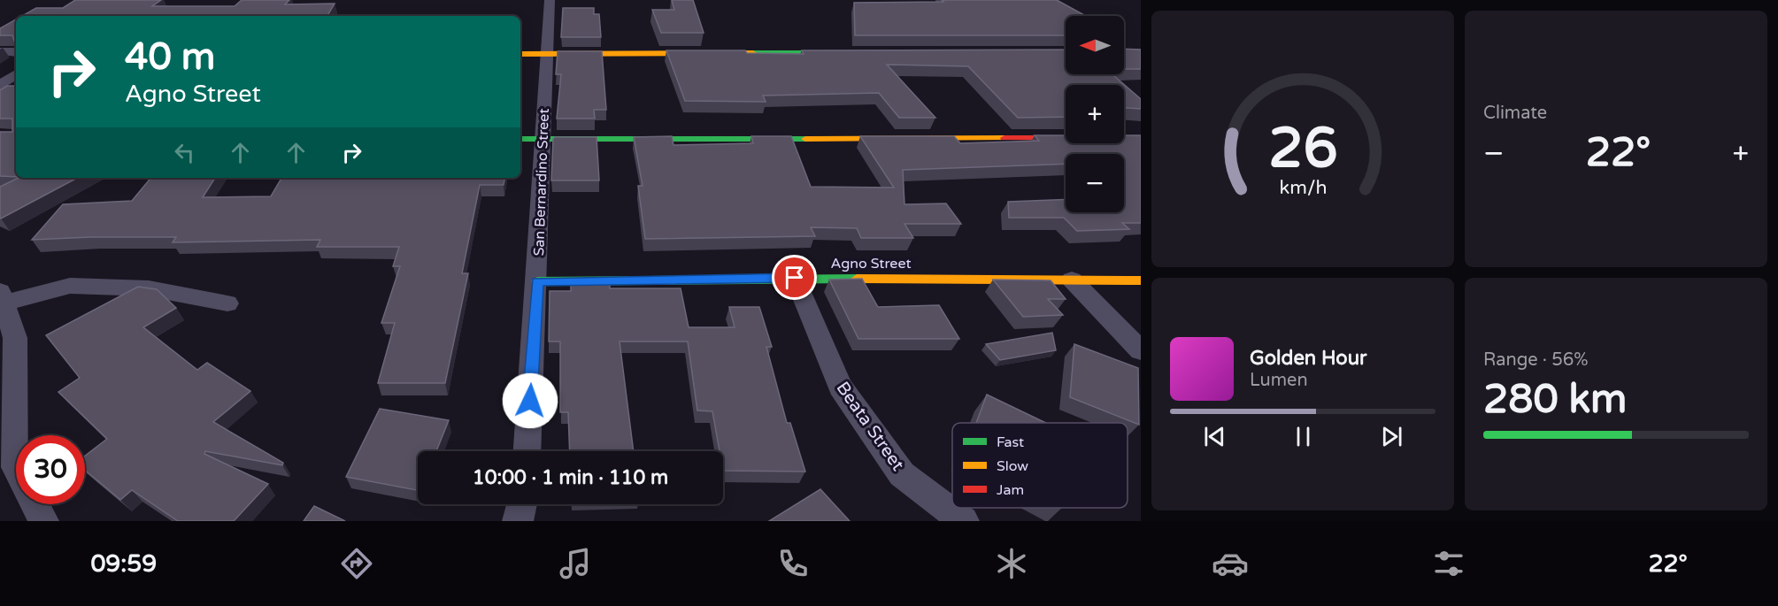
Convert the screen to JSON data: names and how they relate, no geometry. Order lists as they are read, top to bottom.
{
  "streets": {
    "street": ["San Bernardino Street", "Agno Street", "Beata Street"]
  },
  "crossings": [
    ["San Bernardino Street", "Agno Street"],
    ["Agno Street", "Beata Street"]
  ],
  "legend": ["Fast", "Slow", "Jam"],
  "north": "left",
  "page": {
    "tile": [
      "Climate",
      ["Range · 56%", "280 km"]
    ],
    "map_buttons": ["+", "−"],
    "turn": ["40 m", "Agno Street"],
    "heat": ["−", "22°", "+"],
    "song": ["Golden Hour", "Lumen"],
    "limit": "30",
    "trip": "10:00 · 1 min · 110 m",
    "tabs": ["09:59", "22°"],
    "gauge": ["26", "km/h"]
  }
}
